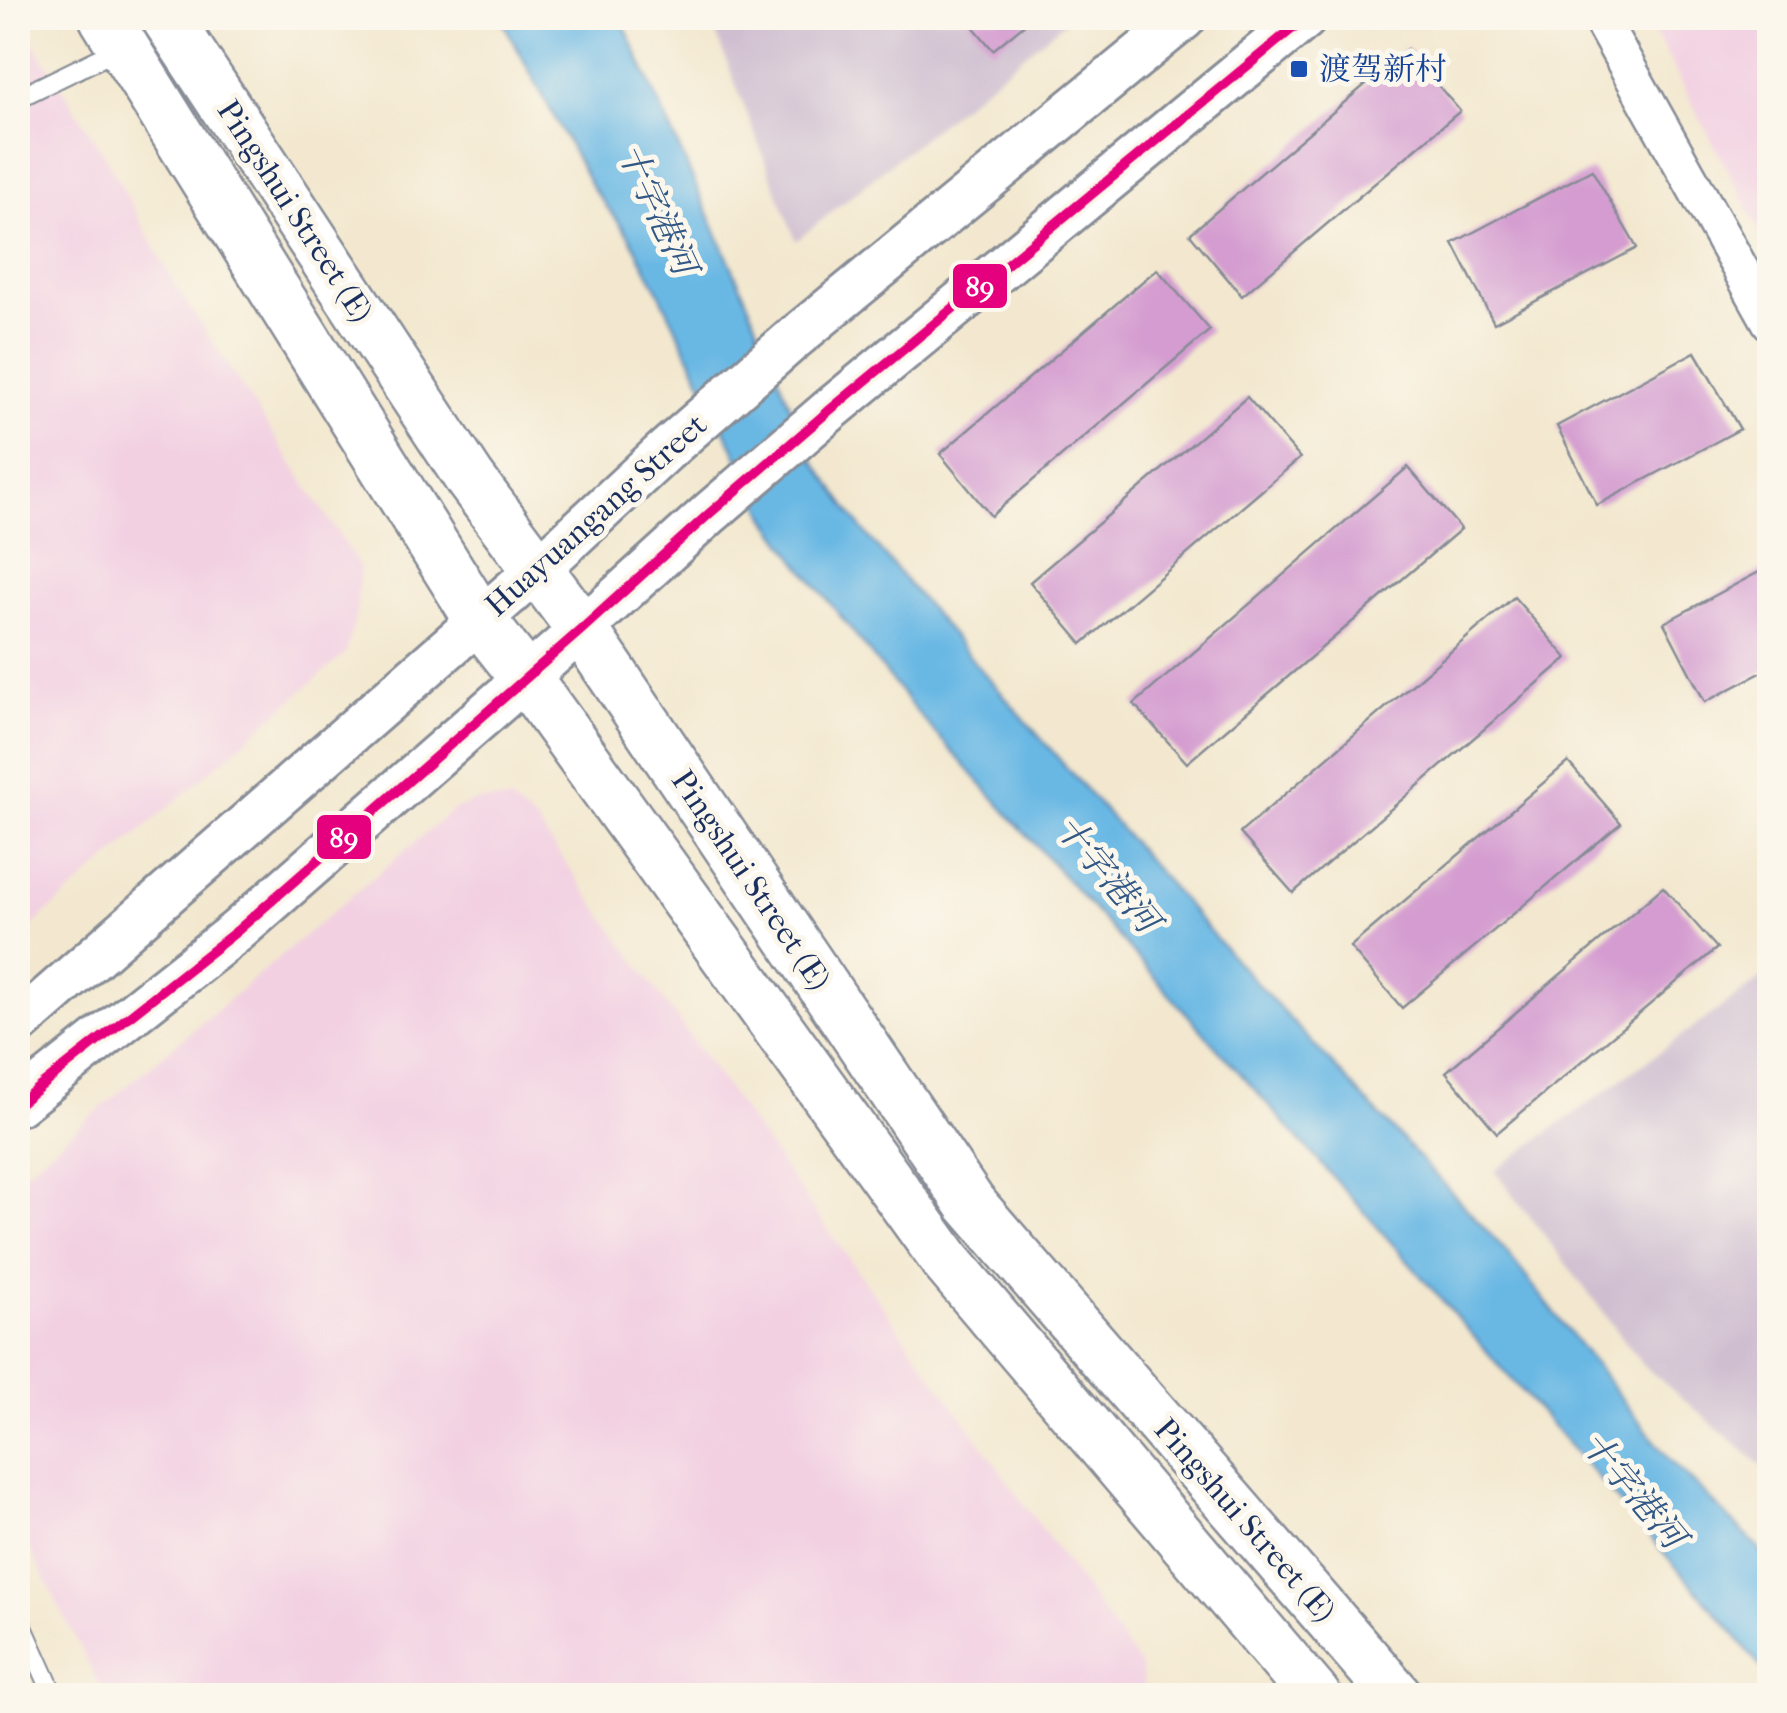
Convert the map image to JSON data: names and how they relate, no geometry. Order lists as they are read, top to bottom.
{
  "streets": {
    "main road": ["Pingshui Street (E)"],
    "street": ["Huayuangang Street"]
  },
  "crossings": [
    ["Pingshui Street (E)", "Huayuangang Street"]
  ],
  "water": ["十字港河"],
  "places": {
    "transit": ["渡驾新村"]
  },
  "lines": ["transit line 89"]
}
